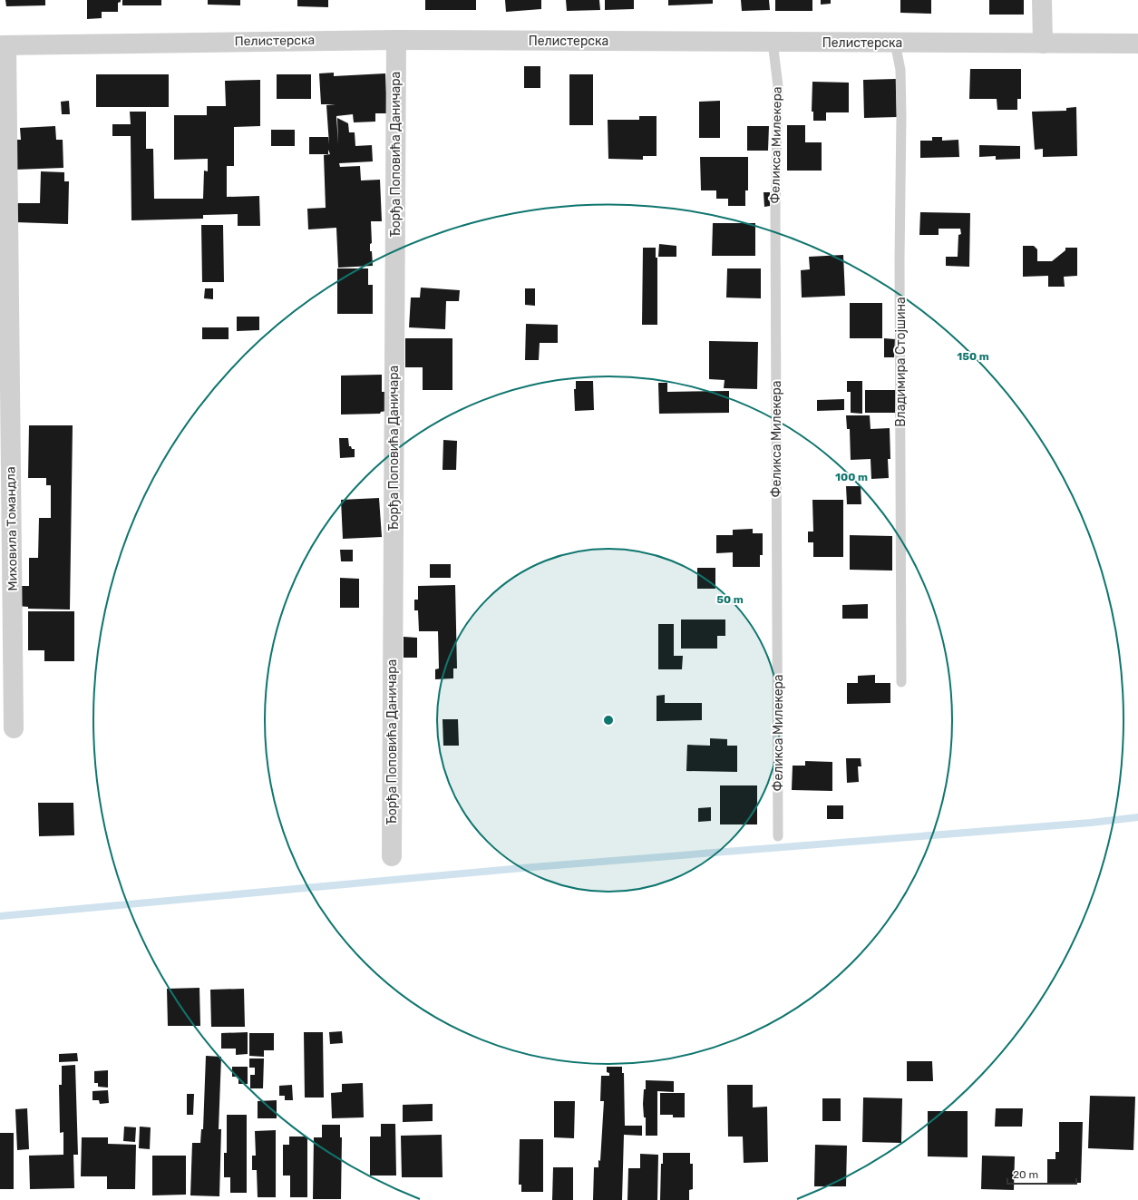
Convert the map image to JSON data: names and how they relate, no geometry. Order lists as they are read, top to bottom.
{
  "streets": {
    "street": ["Пелистерска", "Ђорђа Поповића Даничара", "Миховила Томандла"],
    "lane": ["Феликса Милекера", "Владимира Стојшина"]
  },
  "crossings": [
    ["Пелистерска", "Феликса Милекера"],
    ["Пелистерска", "Ђорђа Поповића Даничара"],
    ["Пелистерска", "Владимира Стојшина"],
    ["Пелистерска", "Миховила Томандла"]
  ],
  "scale_bar": "20 m",
  "rings": ["150 m", "100 m", "50 m"]
}
